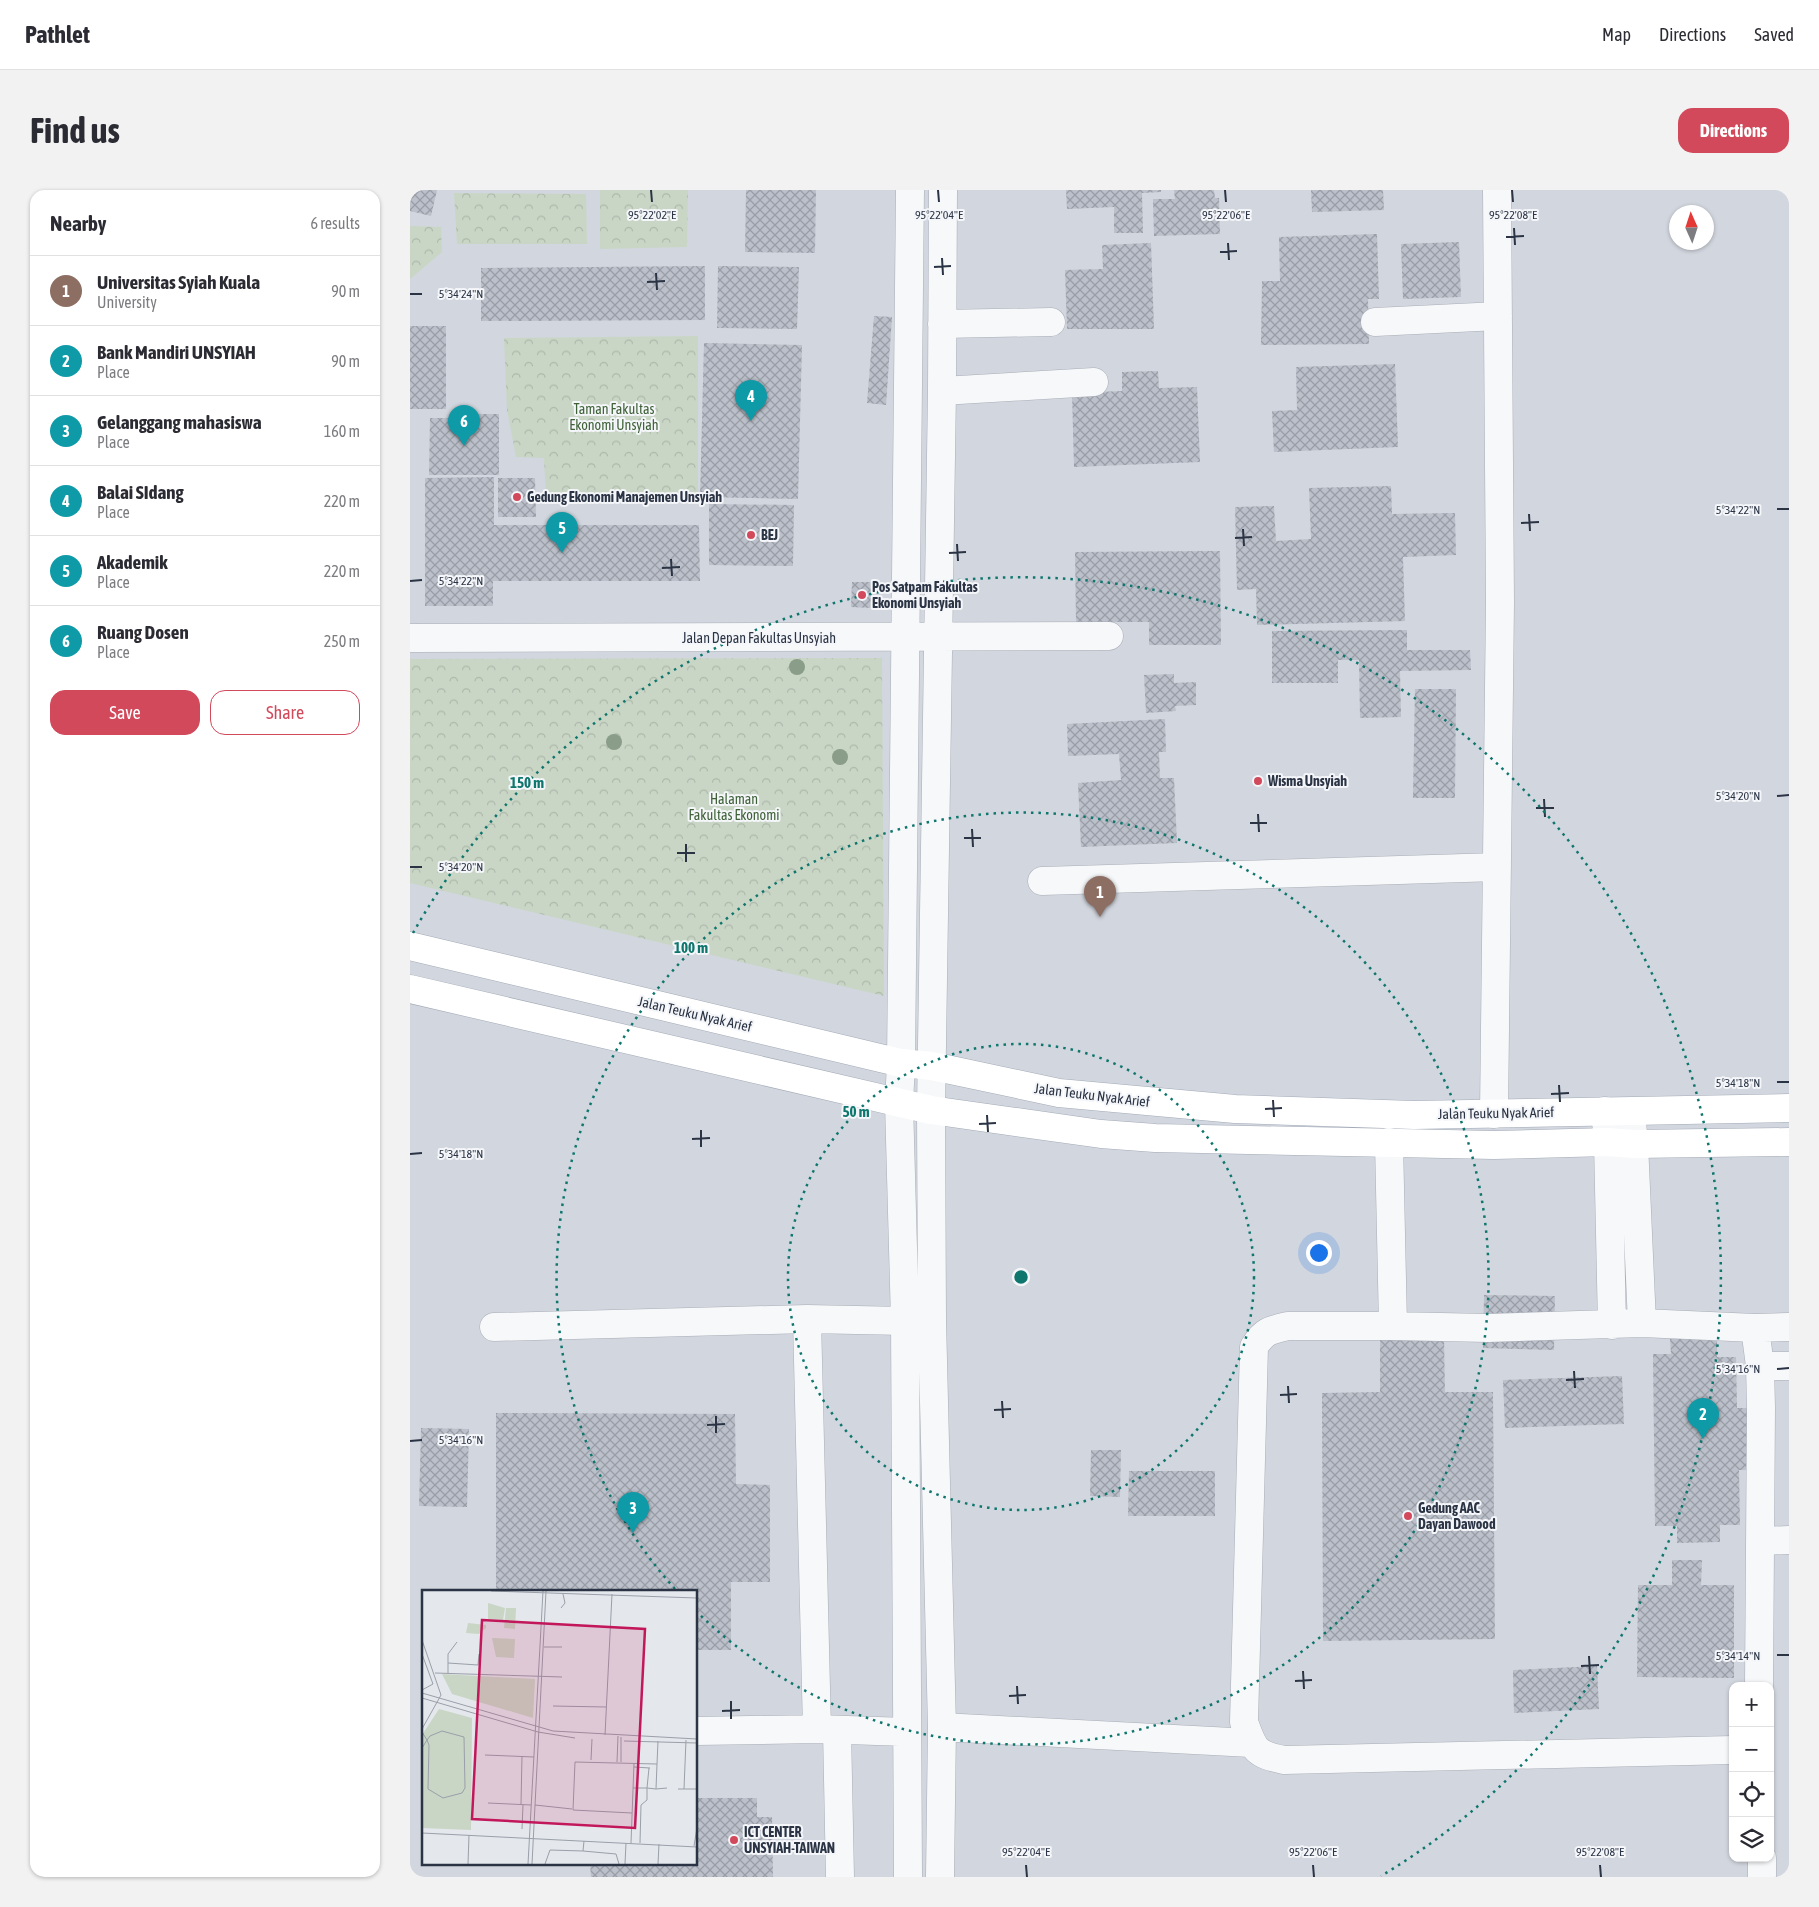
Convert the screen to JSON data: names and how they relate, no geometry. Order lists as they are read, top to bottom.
{
  "streets": {
    "main road": ["Jalan Teuku Nyak Arief"],
    "street": ["Jalan Depan Fakultas Unsyiah"]
  },
  "parks": ["Taman Fakultas Ekonomi Unsyiah", "Halaman Fakultas Ekonomi"],
  "places": [
    "Gedung Ekonomi Manajemen Unsyiah",
    "BEJ",
    "Pos Satpam Fakultas Ekonomi Unsyiah",
    "Wisma Unsyiah",
    "Gedung AAC Dayan Dawood",
    "ICT CENTER UNSYIAH-TAIWAN"
  ],
  "north": "top",
  "page": {
    "header": "Pathlet",
    "nav": ["Map", "Directions", "Saved"],
    "buttons": [
      "Directions",
      ["Save", "Share"]
    ],
    "title": "Find us",
    "heading": ["Nearby", "6 results"],
    "list": [
      {
        "mark": "1",
        "name": "Universitas Syiah Kuala",
        "note": "University",
        "value": "90 m"
      },
      {
        "mark": "2",
        "name": "Bank Mandiri UNSYIAH",
        "note": "Place",
        "value": "90 m"
      },
      {
        "mark": "3",
        "name": "Gelanggang mahasiswa",
        "note": "Place",
        "value": "160 m"
      },
      {
        "mark": "4",
        "name": "Balai SIdang",
        "note": "Place",
        "value": "220 m"
      },
      {
        "mark": "5",
        "name": "Akademik",
        "note": "Place",
        "value": "220 m"
      },
      {
        "mark": "6",
        "name": "Ruang Dosen",
        "note": "Place",
        "value": "250 m"
      }
    ],
    "pins": [
      "4",
      "6",
      "5",
      "1",
      "2",
      "3"
    ],
    "map_buttons": ["+", "−"]
  },
  "coordinates": [
    "95°22'02\"E",
    "95°22'04\"E",
    "95°22'06\"E",
    "95°22'08\"E",
    "5°34'24\"N",
    "5°34'22\"N",
    "5°34'20\"N",
    "5°34'18\"N",
    "5°34'16\"N",
    "5°34'14\"N"
  ],
  "rings": ["150 m", "100 m", "50 m"]
}
